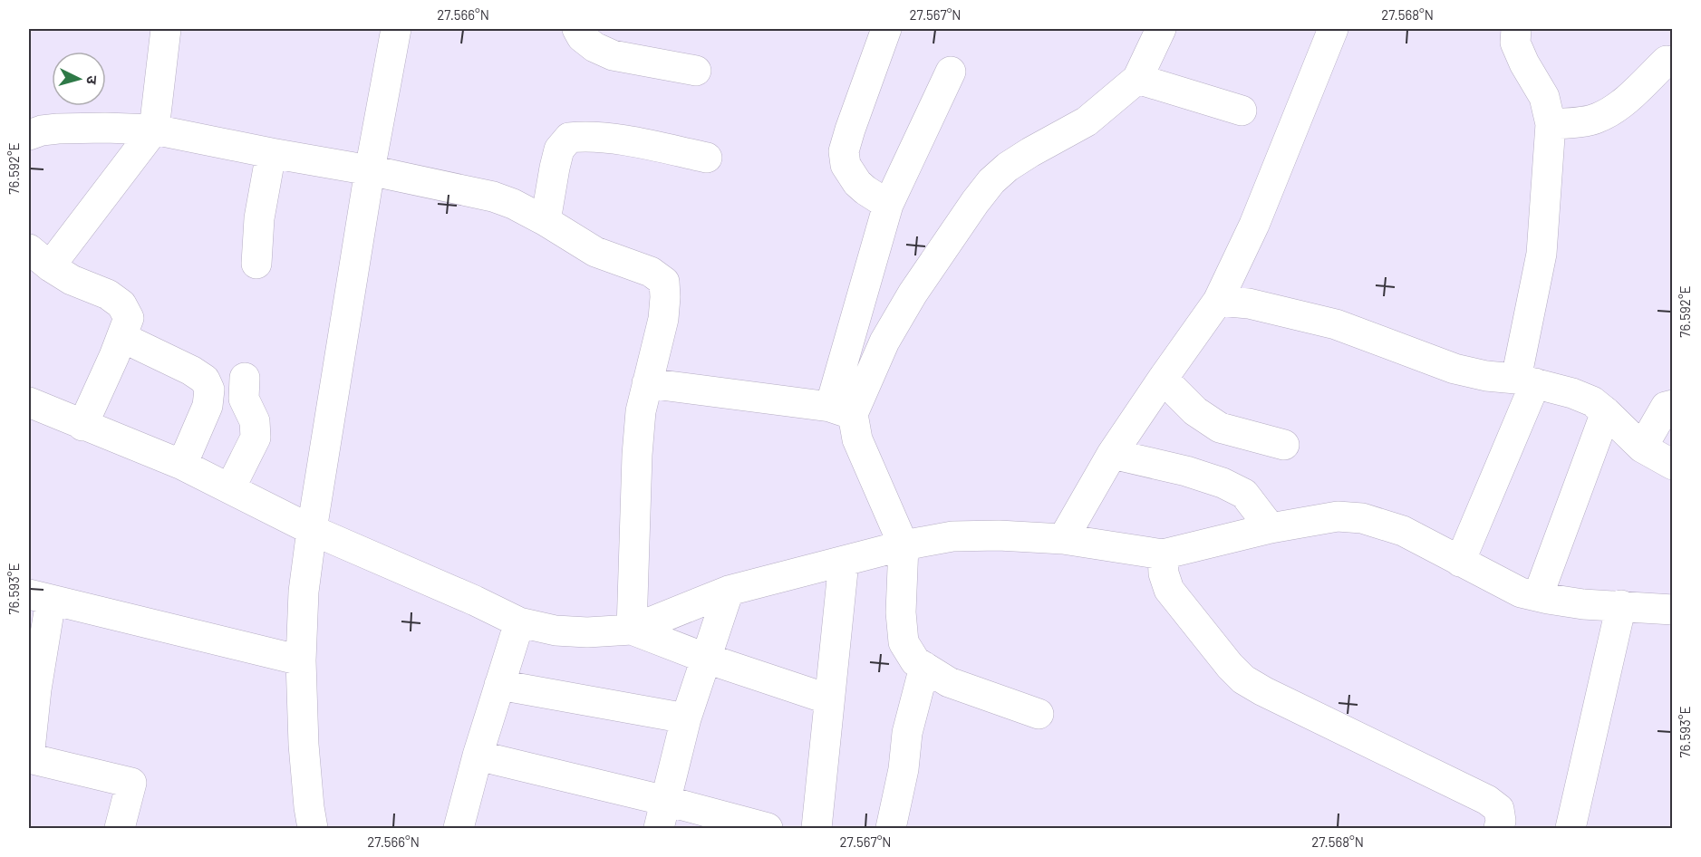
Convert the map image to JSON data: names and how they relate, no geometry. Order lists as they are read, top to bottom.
{
  "north": "right",
  "coordinates": [
    "27.566°N",
    "27.567°N",
    "27.568°N",
    "76.592°E",
    "76.593°E"
  ]
}
